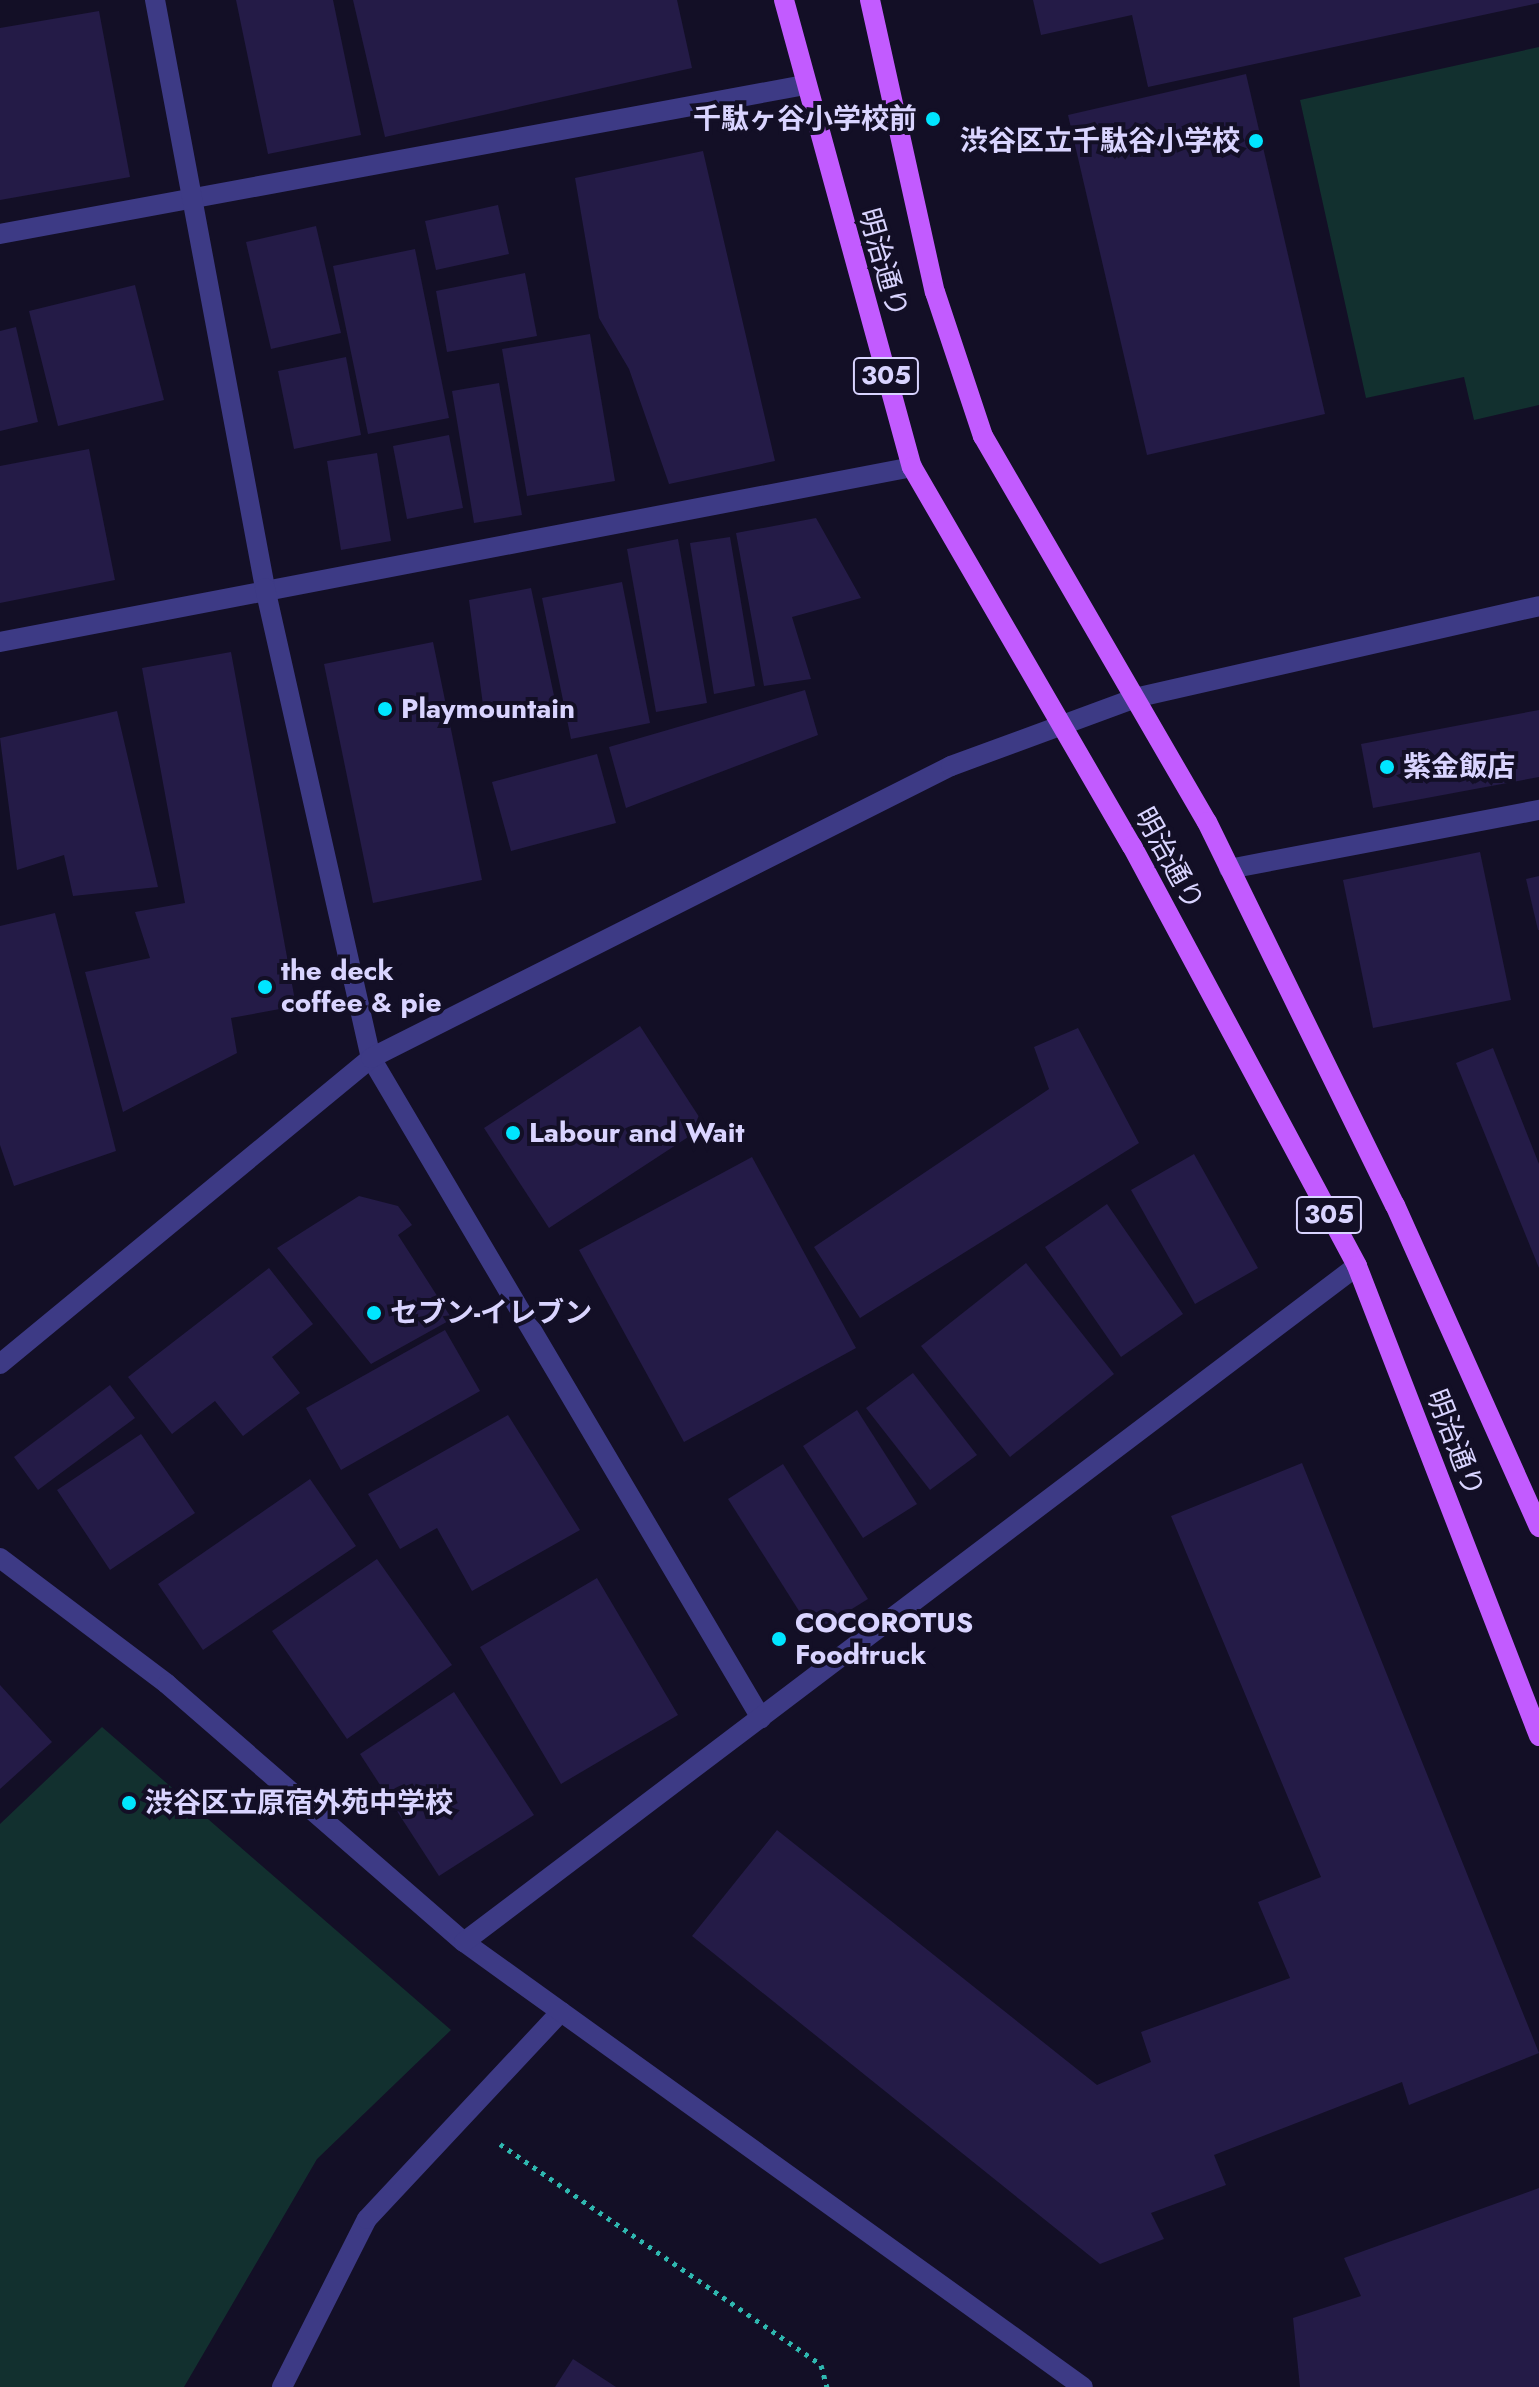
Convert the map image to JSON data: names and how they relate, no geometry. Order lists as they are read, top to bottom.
{
  "streets": {
    "main road": ["明治通り", "305"]
  },
  "places": [
    "千駄ヶ谷小学校前",
    "渋谷区立千駄谷小学校",
    "Playmountain",
    "紫金飯店",
    "the deck coffee & pie",
    "Labour and Wait",
    "セブン-イレブン",
    "COCOROTUS Foodtruck",
    "渋谷区立原宿外苑中学校"
  ]
}
